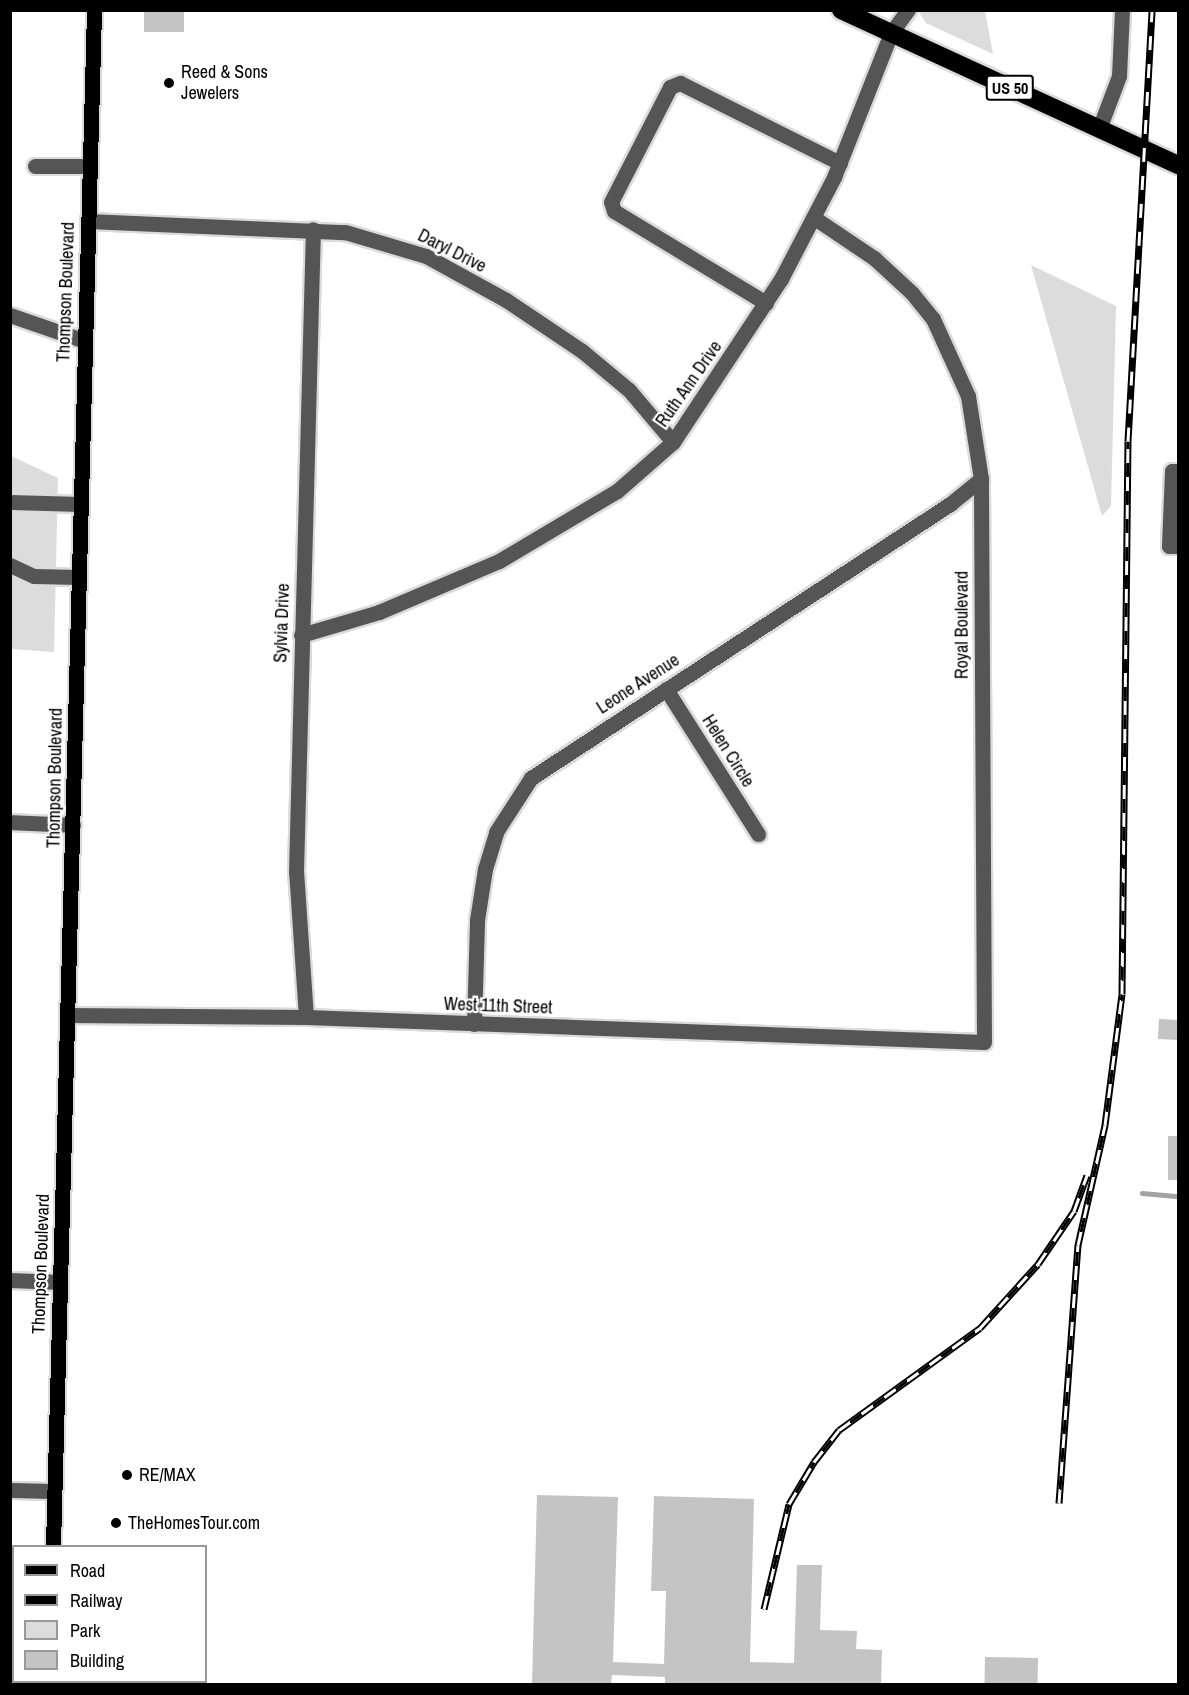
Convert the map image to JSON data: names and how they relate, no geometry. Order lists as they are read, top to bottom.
{
  "streets": {
    "highway": ["US 50"],
    "main road": ["Thompson Boulevard"],
    "street": [
      "Daryl Drive",
      "Ruth Ann Drive",
      "Sylvia Drive",
      "Royal Boulevard",
      "Leone Avenue",
      "Helen Circle",
      "West 11th Street"
    ]
  },
  "crossings": [
    ["US 50", "Ruth Ann Drive"],
    ["Daryl Drive", "Thompson Boulevard"],
    ["Daryl Drive", "Ruth Ann Drive"],
    ["Daryl Drive", "Sylvia Drive"],
    ["Thompson Boulevard", "West 11th Street"],
    ["Ruth Ann Drive", "Sylvia Drive"],
    ["Ruth Ann Drive", "Royal Boulevard"],
    ["Sylvia Drive", "West 11th Street"],
    ["Royal Boulevard", "Leone Avenue"],
    ["Royal Boulevard", "West 11th Street"],
    ["Leone Avenue", "Helen Circle"],
    ["Leone Avenue", "West 11th Street"]
  ],
  "places": ["Reed & Sons Jewelers", "RE/MAX", "TheHomesTour.com"],
  "legend": [
    "Road",
    "Railway",
    "Park",
    "Building"
  ]
}
